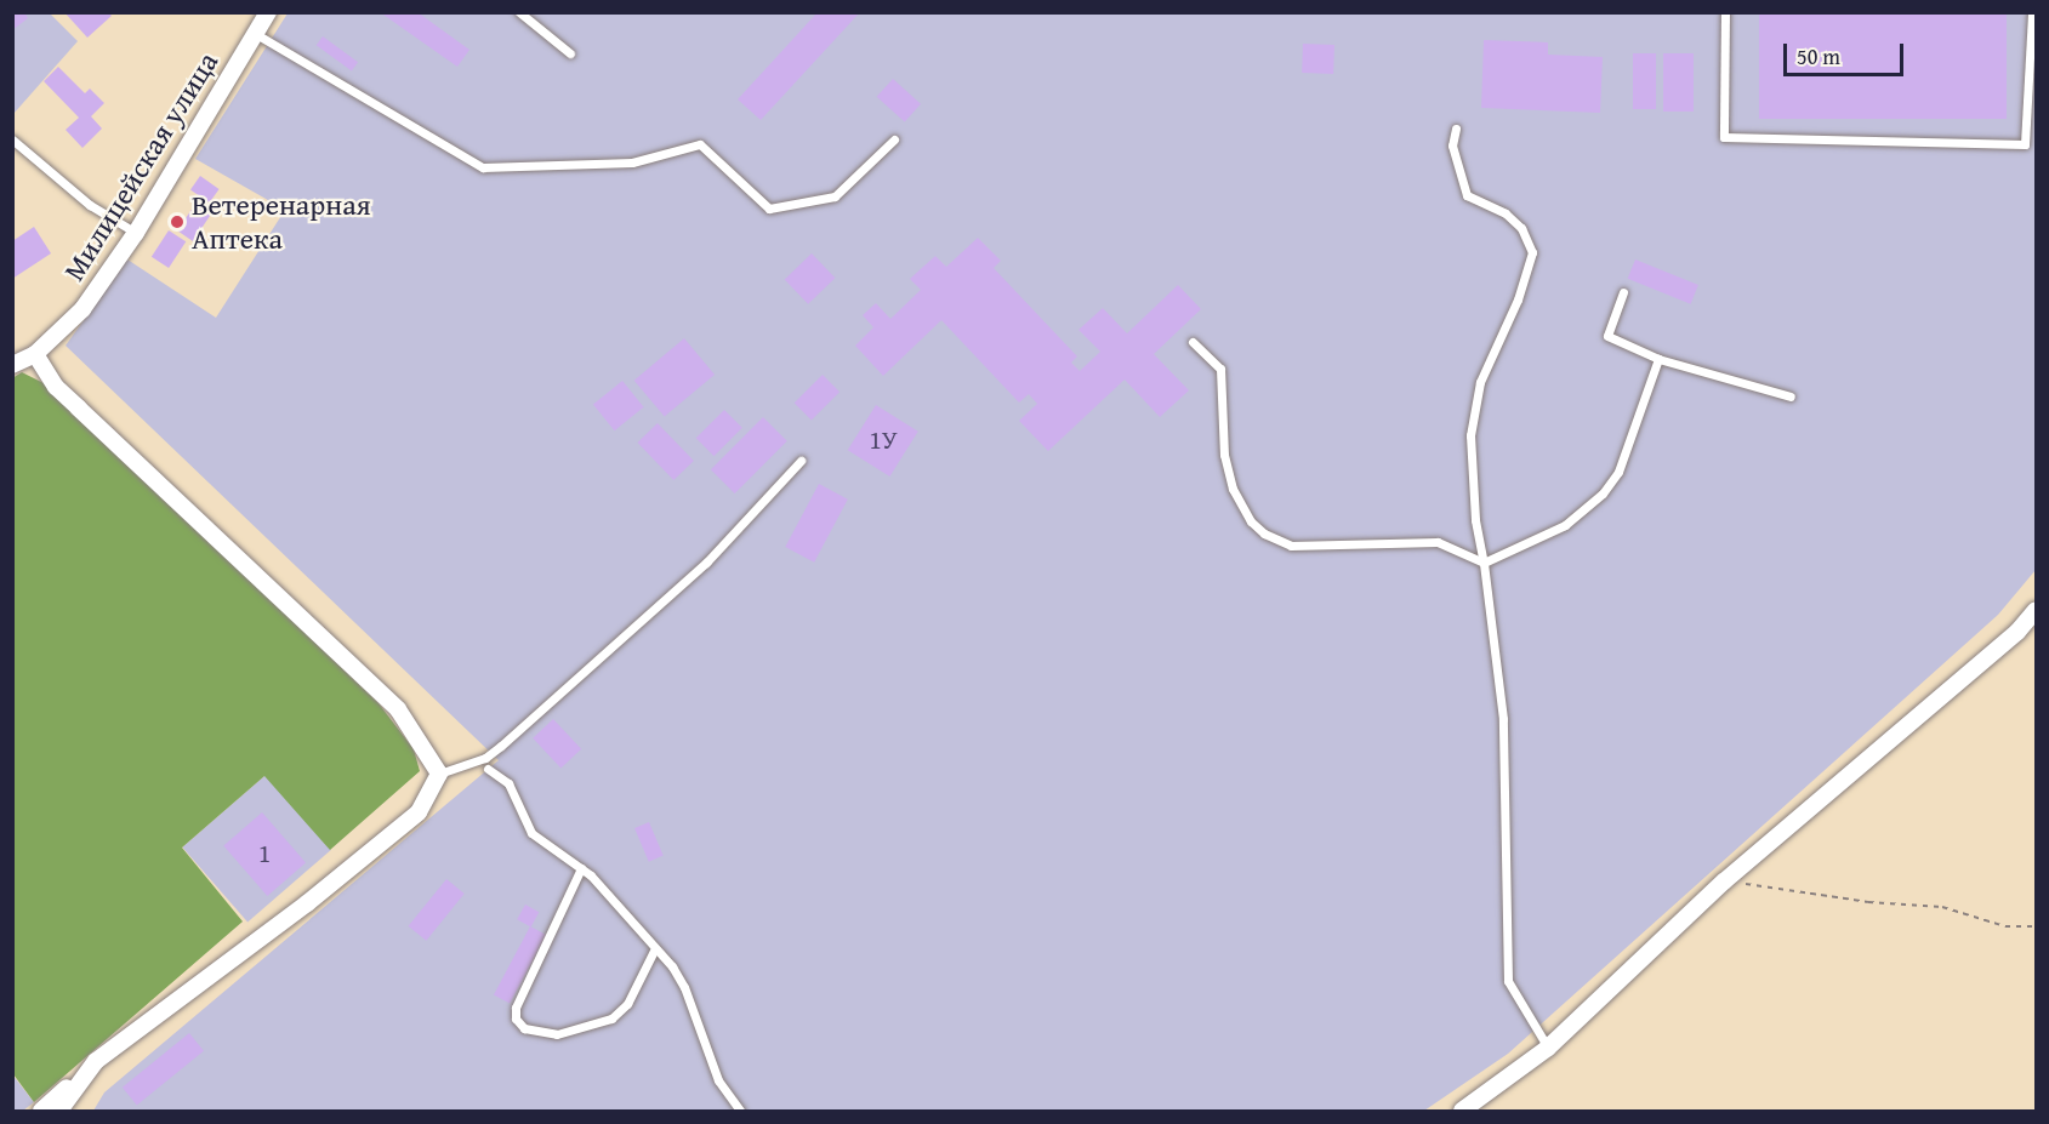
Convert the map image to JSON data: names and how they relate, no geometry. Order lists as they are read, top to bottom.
{
  "streets": {
    "street": ["Милицейская улица"]
  },
  "places": ["Ветеренарная Аптека"],
  "house_numbers": ["1У", "1"],
  "scale_bar": "50 m"
}
